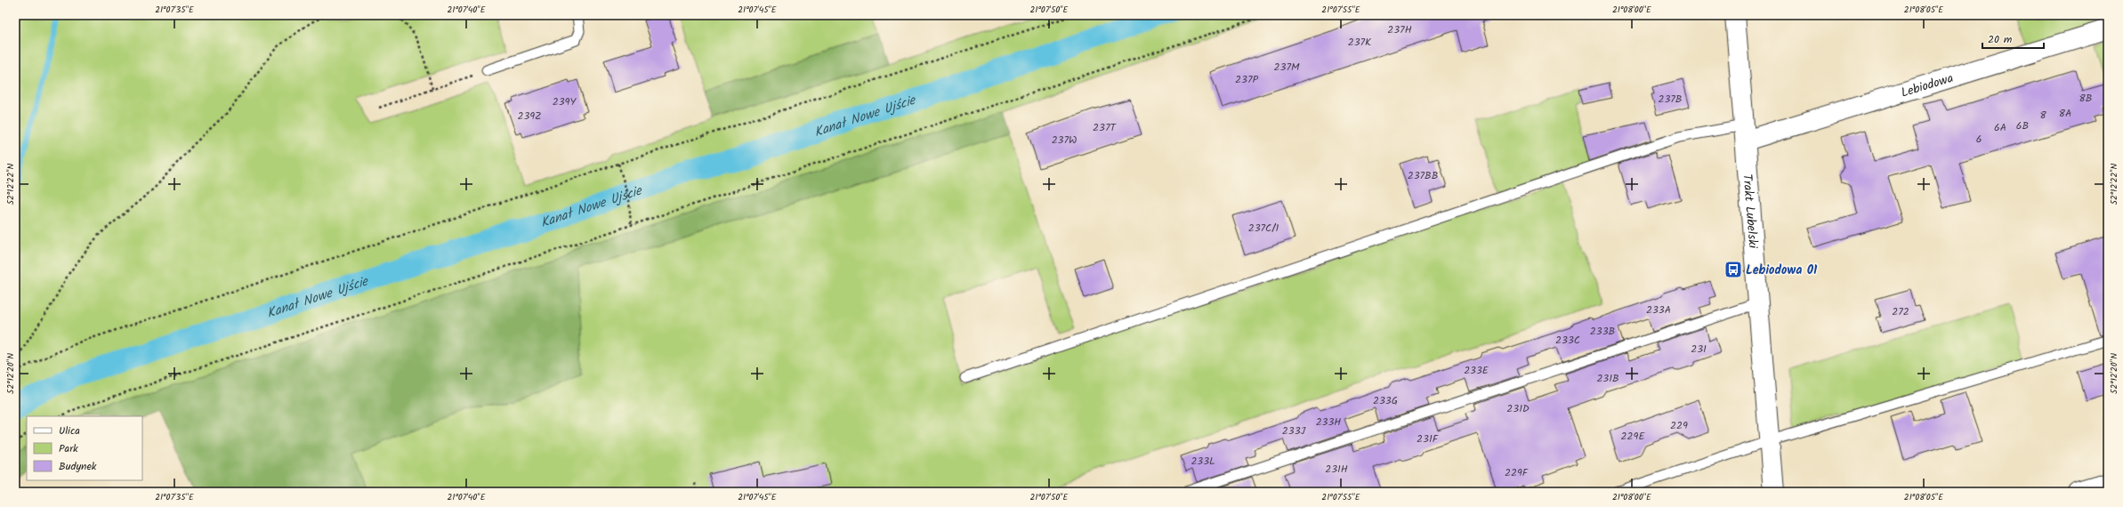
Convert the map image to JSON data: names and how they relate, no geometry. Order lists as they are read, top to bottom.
{
  "streets": {
    "street": ["Lebiodowa", "Trakt Lubelski"]
  },
  "crossings": [
    ["Lebiodowa", "Trakt Lubelski"]
  ],
  "water": ["Kanał Nowe Ujście"],
  "places": {
    "bus stop": ["Lebiodowa 01"]
  },
  "house_numbers": [
    "237H",
    "237K",
    "237M",
    "237P",
    "8B",
    "237B",
    "239Y",
    "8A",
    "8",
    "239Z",
    "6B",
    "237T",
    "6A",
    "6",
    "237W",
    "237BB",
    "237C/1",
    "233A",
    "272",
    "233B",
    "233C",
    "231",
    "233E",
    "231B",
    "233G",
    "231D",
    "233H",
    "229",
    "233J",
    "229E",
    "231F",
    "233L",
    "231H",
    "229F"
  ],
  "legend": ["Ulica", "Park", "Budynek"],
  "scale_bar": "20 m",
  "coordinates": [
    "21°07'35\"E",
    "21°07'40\"E",
    "21°07'45\"E",
    "21°07'50\"E",
    "21°07'55\"E",
    "21°08'00\"E",
    "21°08'05\"E",
    "52°12'22\"N",
    "52°12'20\"N"
  ]
}
